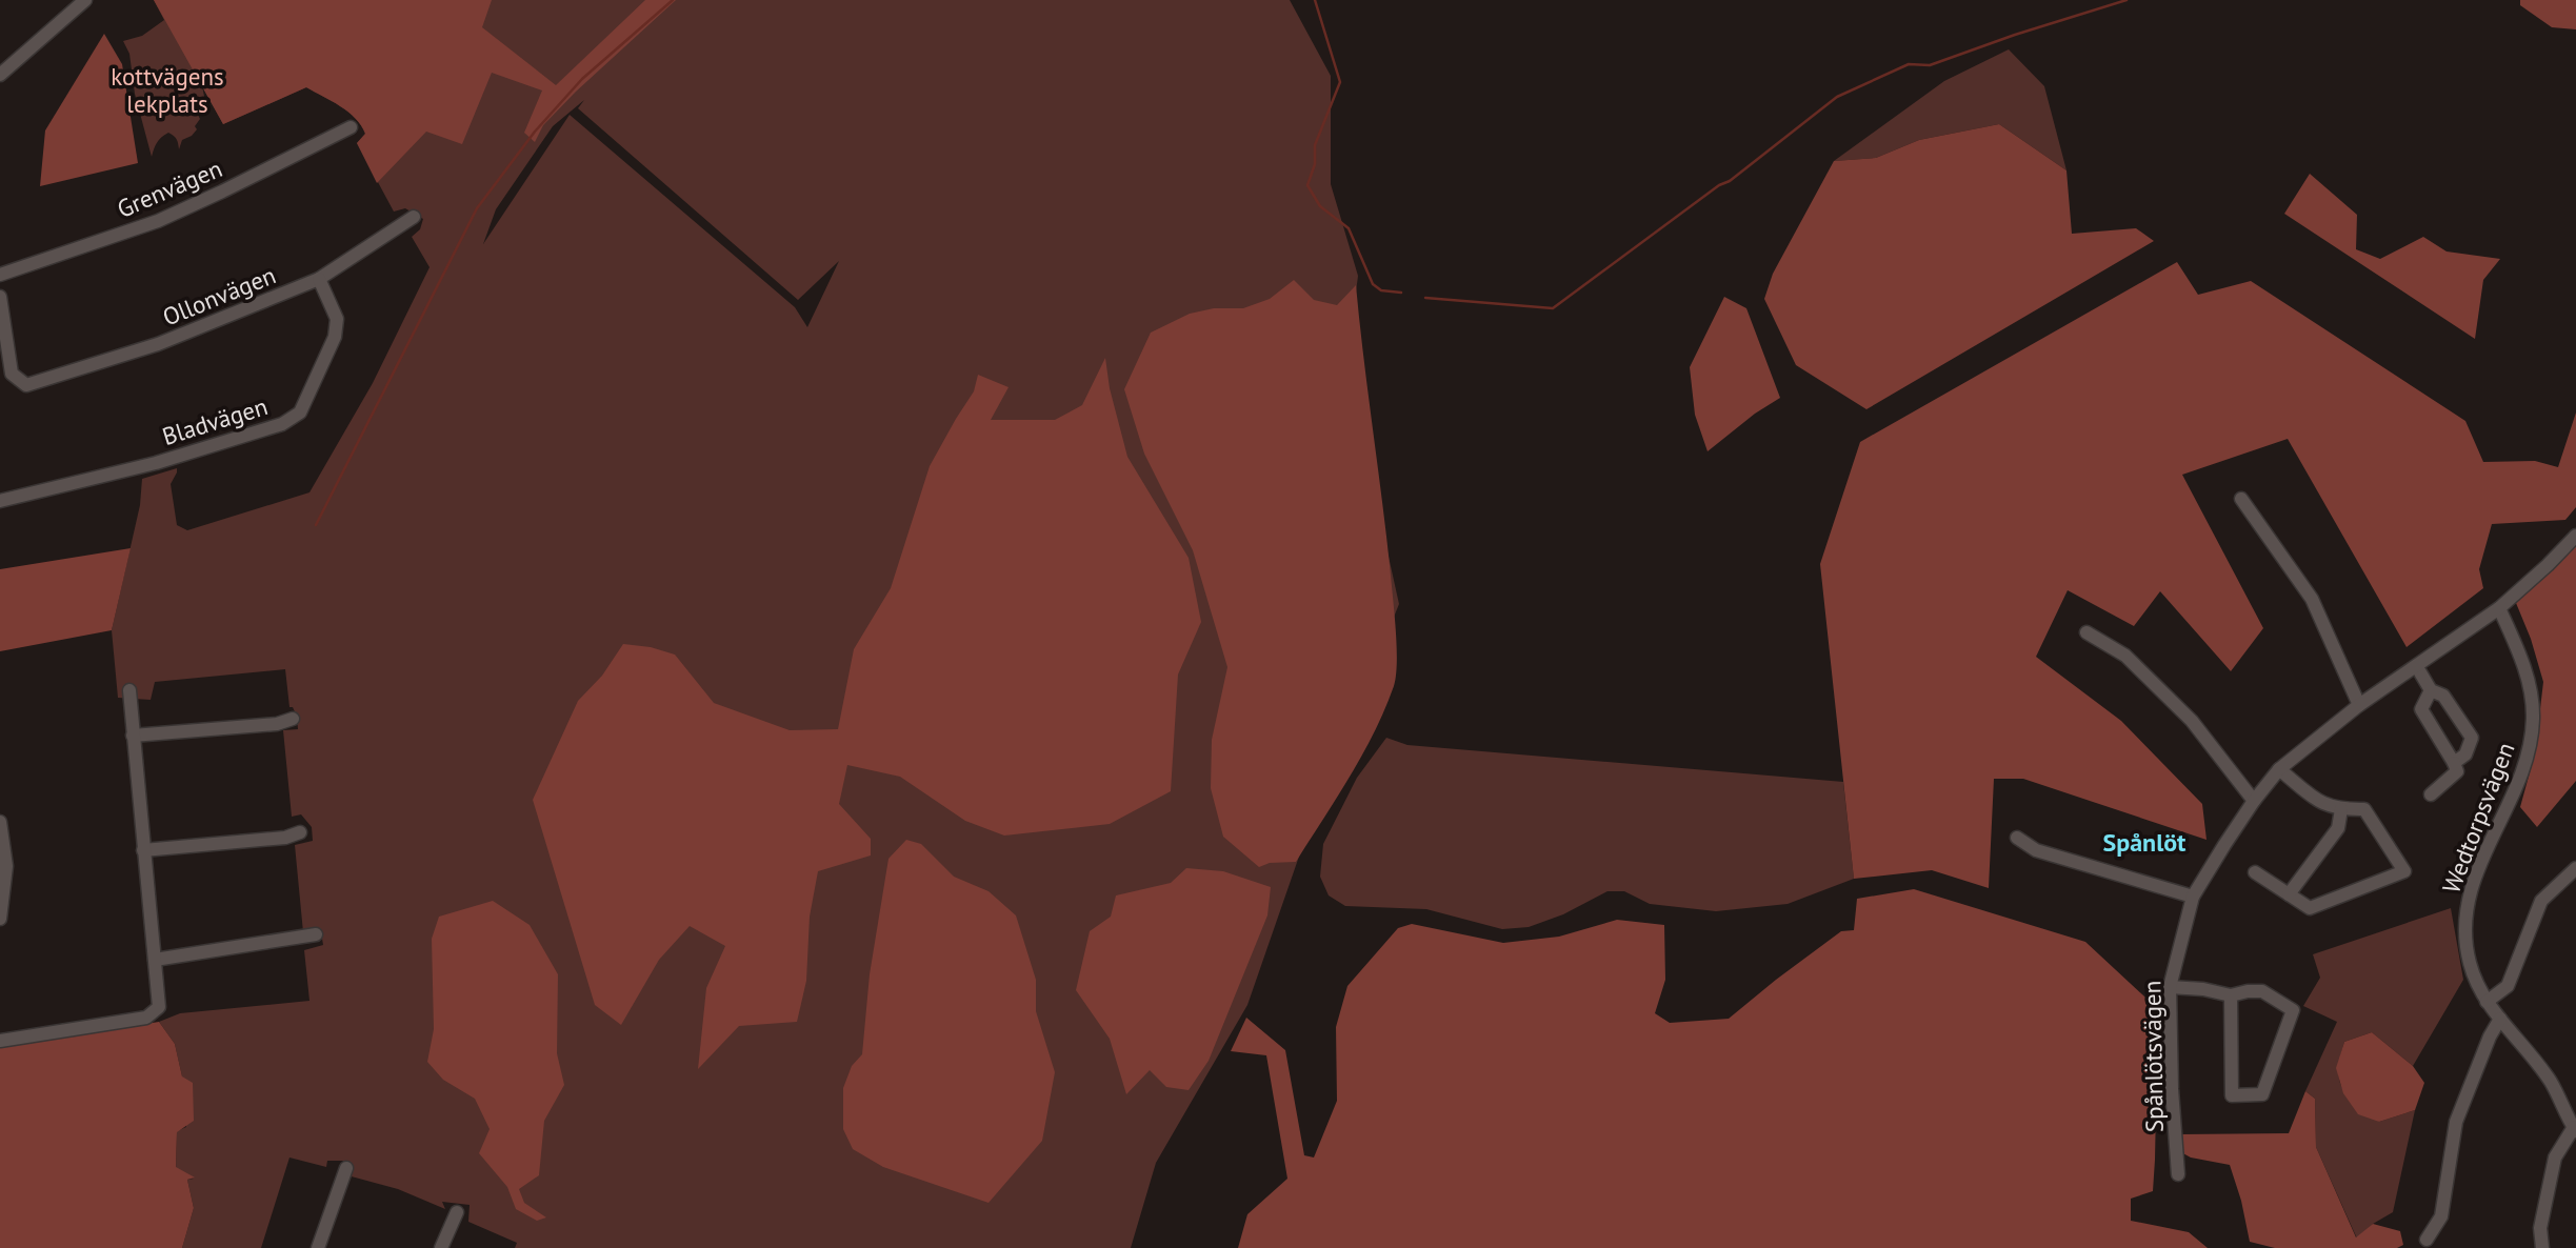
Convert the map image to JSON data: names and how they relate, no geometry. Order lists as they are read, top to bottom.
{
  "streets": {
    "street": [
      "Grenvägen",
      "Ollonvägen",
      "Bladvägen",
      "Wedtorpsvägen",
      "Spånlötsvägen"
    ]
  },
  "crossings": [
    ["Ollonvägen", "Bladvägen"],
    ["Wedtorpsvägen", "Spånlötsvägen"]
  ],
  "districts": ["Spånlöt"],
  "parks": ["kottvägens lekplats"]
}
